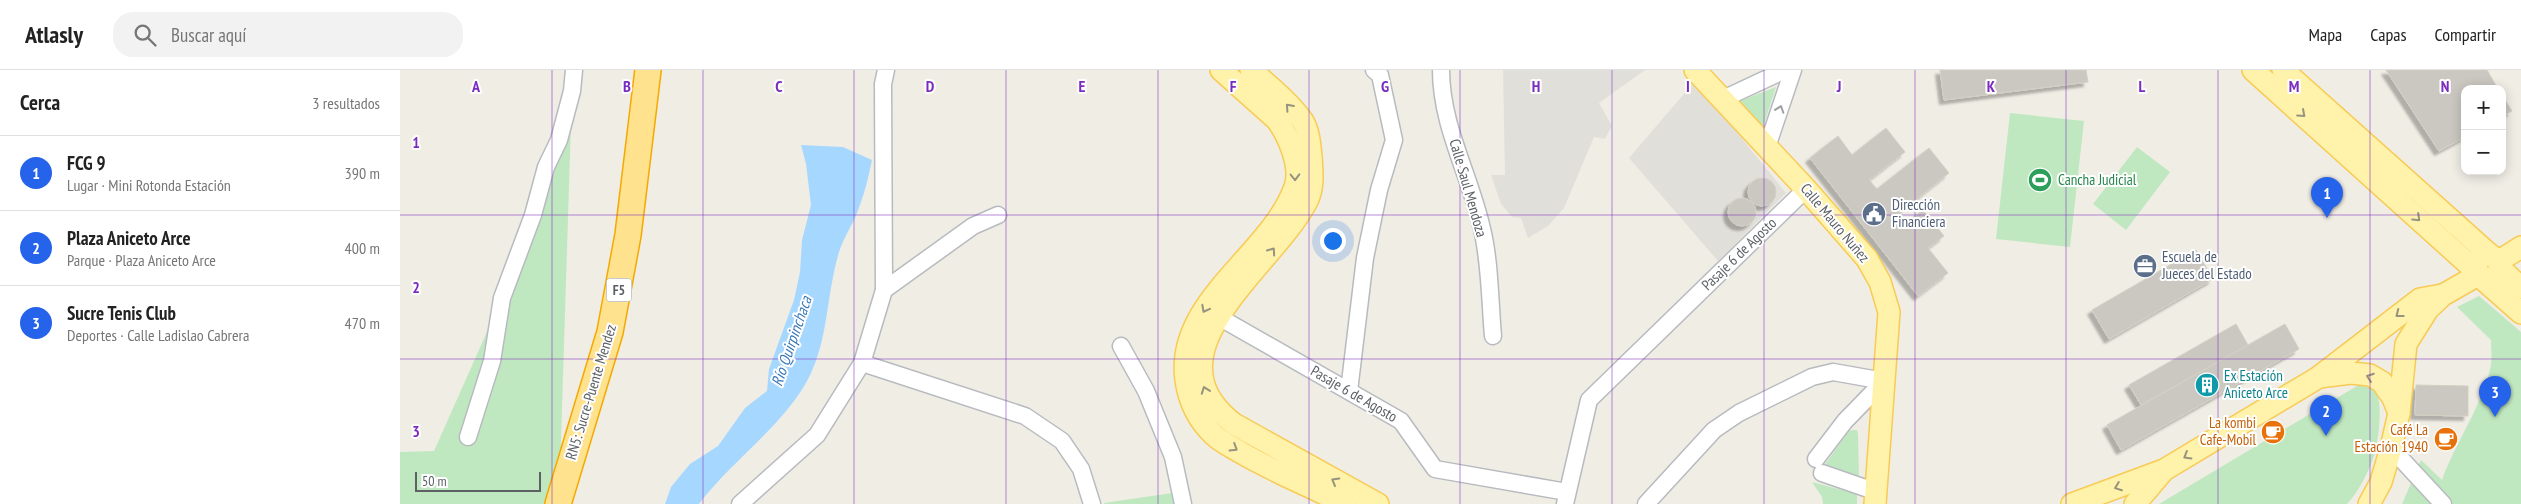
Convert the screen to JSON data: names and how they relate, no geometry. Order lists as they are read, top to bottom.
{
  "streets": {
    "highway": ["F5", "RN5: Sucre-Puente Mendez"],
    "main road": ["Calle Mauro Nuñez"],
    "street": ["Calle Saul Mendoza", "Pasaje 6 de Agosto"]
  },
  "crossings": [
    ["Calle Mauro Nuñez", "Pasaje 6 de Agosto"]
  ],
  "water": ["Río Quirpinchaca"],
  "places": {
    "sports": ["Cancha Judicial"],
    "public building": ["Dirección Financiera"],
    "office": ["Escuela de Jueces del Estado"],
    "building": ["Ex Estación Aniceto Arce"],
    "cafe": ["La kombi Cafe-Mobil", "Café La Estación 1940"]
  },
  "scale_bar": "50 m",
  "page": {
    "header": "Atlasly",
    "search": "Buscar aquí",
    "nav": ["Mapa", "Capas", "Compartir"],
    "heading": ["Cerca", "3 resultados"],
    "map_buttons": ["+", "−"],
    "list": [
      {
        "mark": "1",
        "name": "FCG 9",
        "note": "Lugar · Mini Rotonda Estación",
        "value": "390 m"
      },
      {
        "mark": "2",
        "name": "Plaza Aniceto Arce",
        "note": "Parque · Plaza Aniceto Arce",
        "value": "400 m"
      },
      {
        "mark": "3",
        "name": "Sucre Tenis Club",
        "note": "Deportes · Calle Ladislao Cabrera",
        "value": "470 m"
      }
    ],
    "pins": ["1", "3", "2"],
    "scale": "50 m"
  },
  "grid": {
    "columns": [
      "A",
      "B",
      "C",
      "D",
      "E",
      "F",
      "G",
      "H",
      "I",
      "J",
      "K",
      "L",
      "M",
      "N"
    ],
    "rows": ["1", "2", "3"]
  }
}
